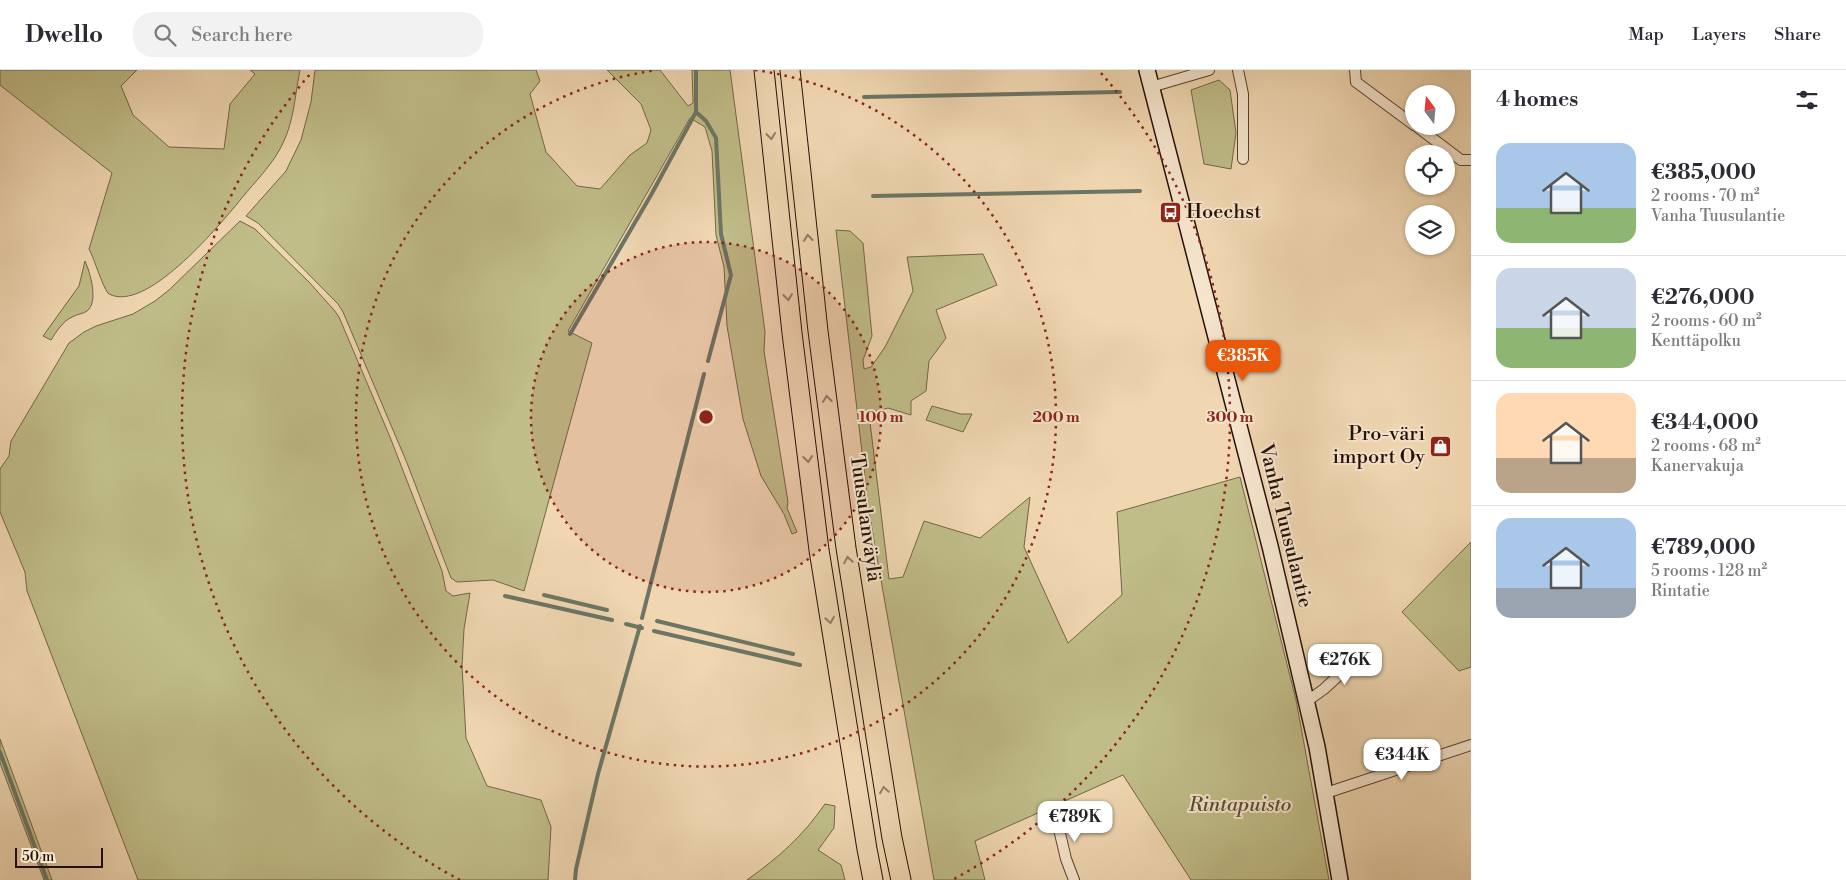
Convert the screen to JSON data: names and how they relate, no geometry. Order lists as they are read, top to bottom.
{
  "streets": {
    "highway": ["Tuusulanväylä"],
    "main road": ["Vanha Tuusulantie"]
  },
  "parks": ["Rintapuisto"],
  "places": {
    "bus stop": ["Hoechst"],
    "shop": ["Pro-väri import Oy"]
  },
  "scale_bar": "50 m",
  "north": "top",
  "page": {
    "header": "Dwello",
    "search": "Search here",
    "nav": ["Map", "Layers", "Share"],
    "heading": "4 homes",
    "list": [
      {
        "name": "€385,000",
        "note": "2 rooms · 70 m² · Vanha Tuusulantie"
      },
      {
        "name": "€276,000",
        "note": "2 rooms · 60 m² · Kenttäpolku"
      },
      {
        "name": "€344,000",
        "note": "2 rooms · 68 m² · Kanervakuja"
      },
      {
        "name": "€789,000",
        "note": "5 rooms · 128 m² · Rintatie"
      }
    ],
    "price": [
      "€385K",
      "€276K",
      "€344K",
      "€789K"
    ],
    "scale": "50 m"
  },
  "rings": ["100 m", "200 m", "300 m"]
}
